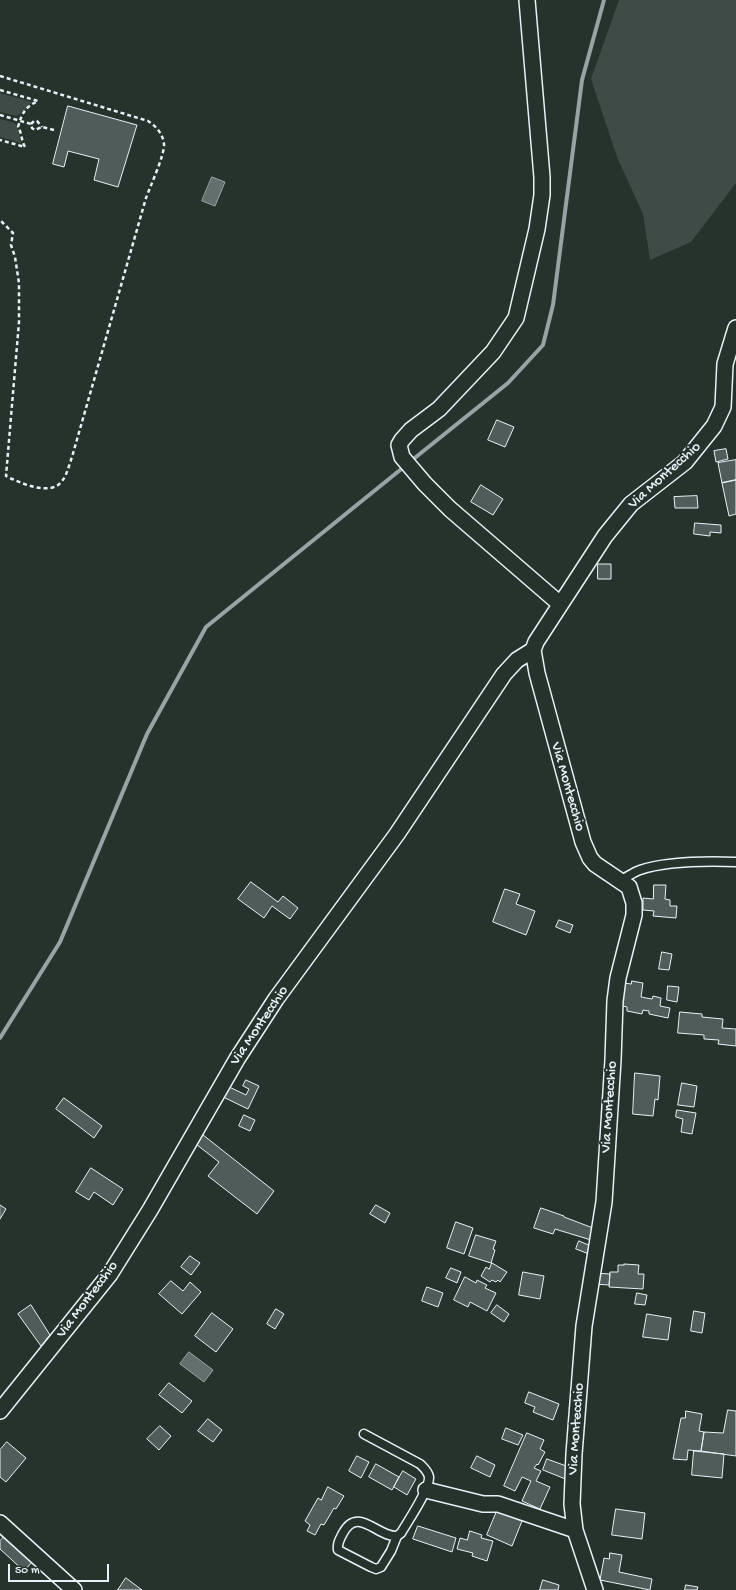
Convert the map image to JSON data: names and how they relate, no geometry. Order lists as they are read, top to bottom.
{
  "streets": {
    "street": ["Via Montecchio"]
  },
  "scale_bar": "50 m"
}
